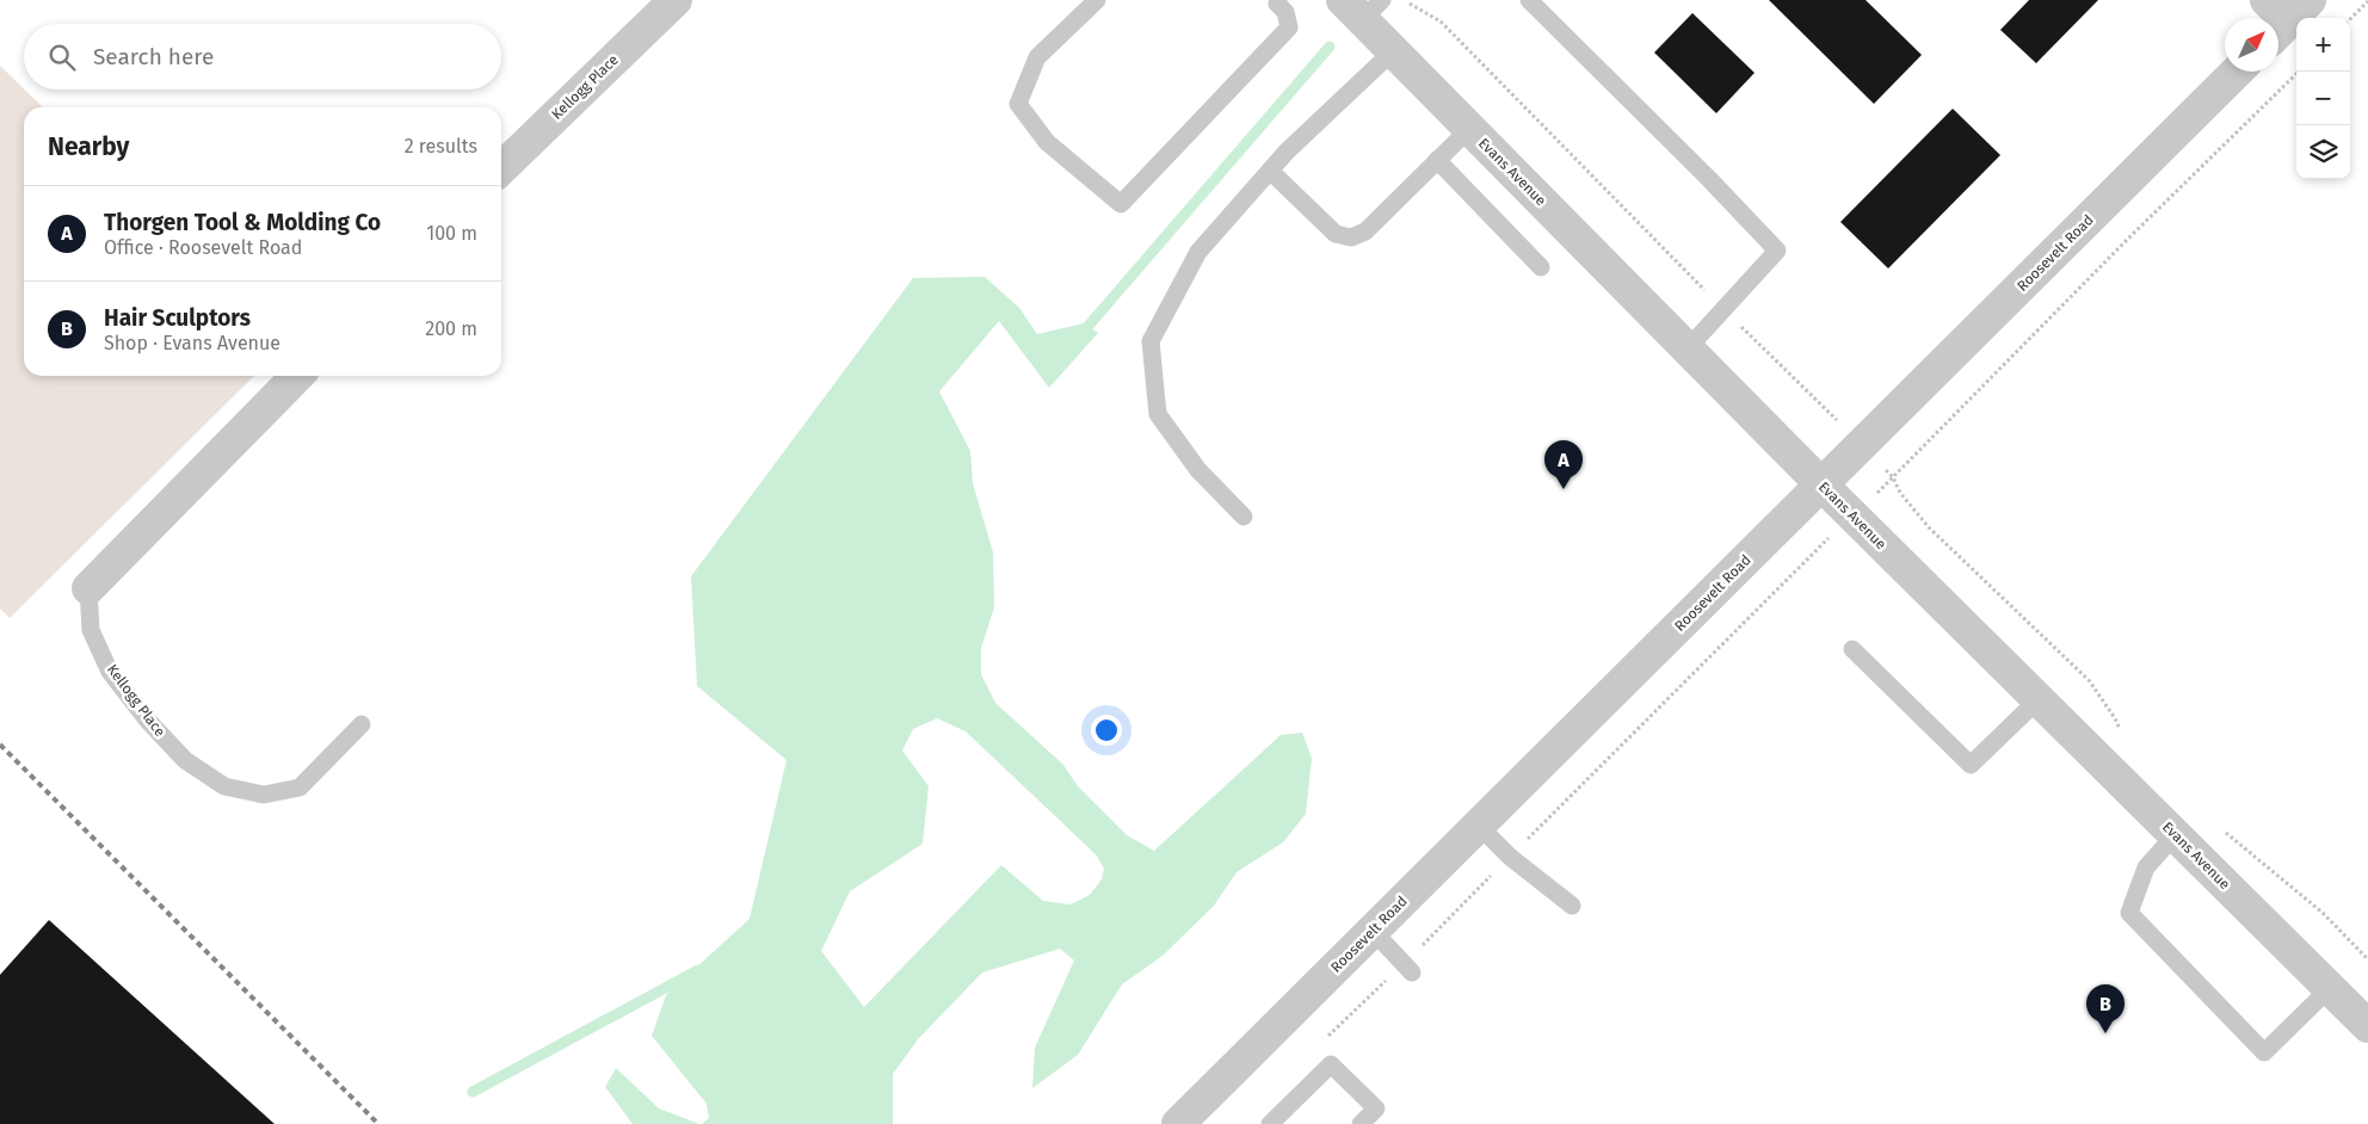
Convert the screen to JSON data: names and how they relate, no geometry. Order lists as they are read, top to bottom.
{
  "streets": {
    "street": ["Kellogg Place", "Evans Avenue", "Roosevelt Road"]
  },
  "crossings": [
    ["Evans Avenue", "Roosevelt Road"]
  ],
  "north": "top right",
  "page": {
    "map_buttons": ["+", "−"],
    "search": "Search here",
    "heading": ["Nearby", "2 results"],
    "list": [
      {
        "mark": "A",
        "name": "Thorgen Tool & Molding Co",
        "note": "Office · Roosevelt Road",
        "value": "100 m"
      },
      {
        "mark": "B",
        "name": "Hair Sculptors",
        "note": "Shop · Evans Avenue",
        "value": "200 m"
      }
    ],
    "pins": ["A", "B"]
  }
}
